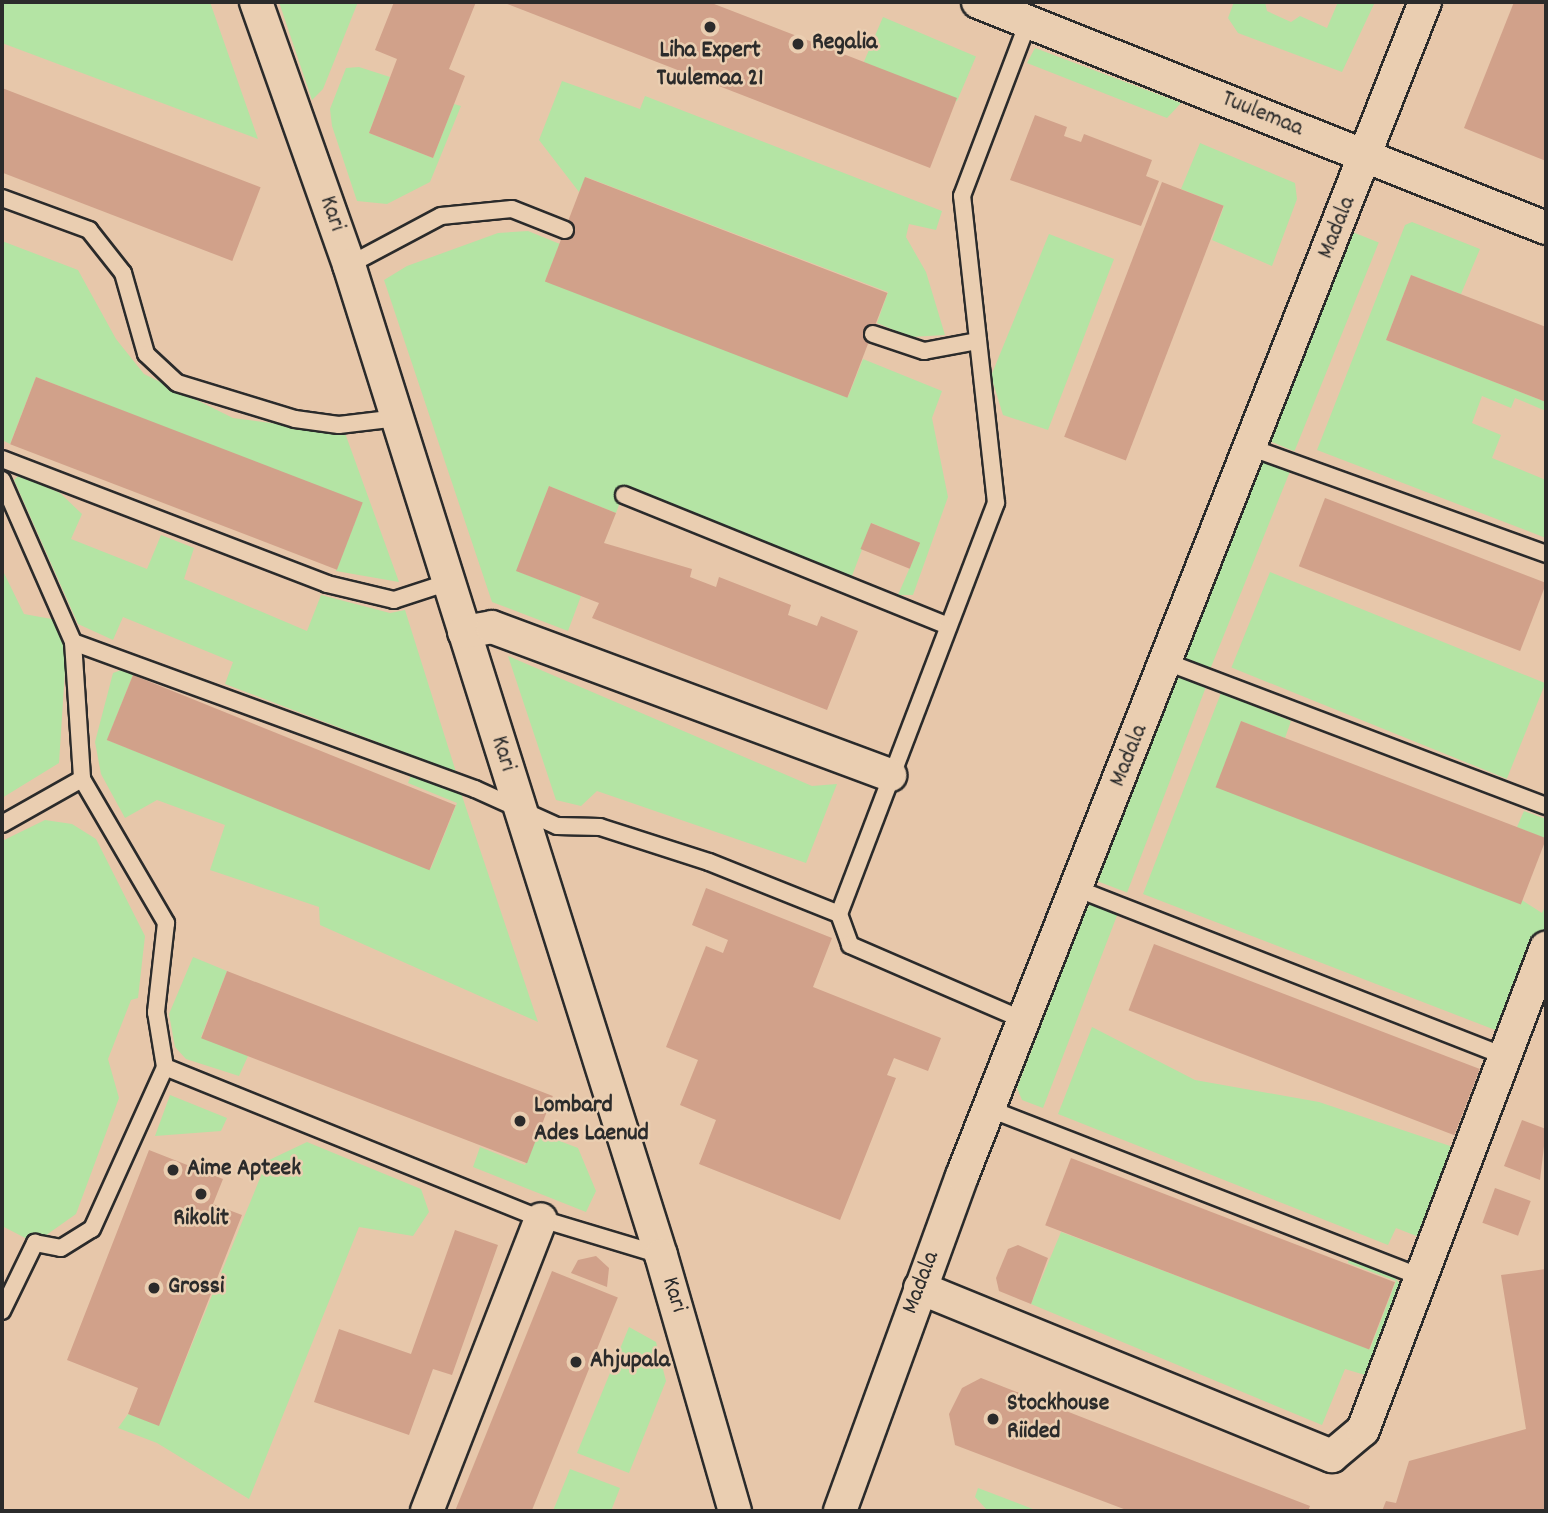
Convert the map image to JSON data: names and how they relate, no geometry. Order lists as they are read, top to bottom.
{
  "streets": {
    "street": ["Tuulemaa", "Kari", "Madala"]
  },
  "crossings": [
    ["Tuulemaa", "Madala"]
  ],
  "places": [
    "Liha Expert Tuulemaa 21",
    "Regalia",
    "Lombard Ades Laenud",
    "Aime Apteek",
    "Rikolit",
    "Grossi",
    "Ahjupala",
    "Stockhouse Riided"
  ]
}
